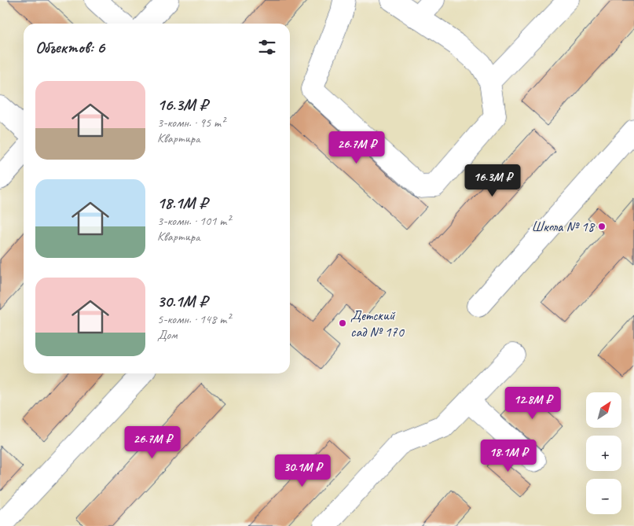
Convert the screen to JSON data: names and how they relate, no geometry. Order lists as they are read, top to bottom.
{
  "places": ["Школа № 18", "Детский сад № 170"],
  "north": "top right",
  "page": {
    "heading": "Объектов: 6",
    "list": [
      {
        "name": "16.3M ₽",
        "note": "3-комн. · 95 m² · Квартира"
      },
      {
        "name": "18.1M ₽",
        "note": "3-комн. · 101 m² · Квартира"
      },
      {
        "name": "30.1M ₽",
        "note": "5-комн. · 148 m² · Дом"
      }
    ],
    "price": [
      "26.7M ₽",
      "16.3M ₽",
      "12.8M ₽",
      "26.7M ₽",
      "18.1M ₽",
      "30.1M ₽"
    ],
    "map_buttons": ["+", "−"]
  }
}
